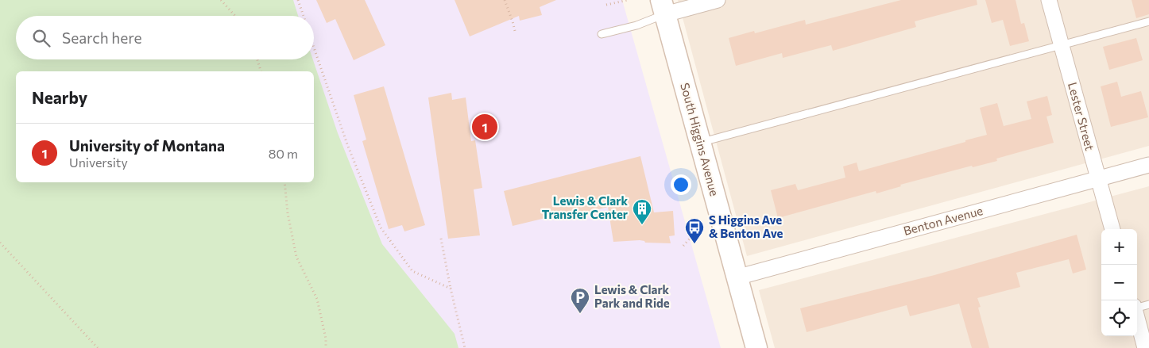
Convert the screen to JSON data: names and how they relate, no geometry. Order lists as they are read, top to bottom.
{
  "streets": {
    "main road": ["South Higgins Avenue"],
    "street": ["Lester Street", "Benton Avenue"]
  },
  "crossings": [
    ["Lester Street", "Benton Avenue"],
    ["South Higgins Avenue", "Benton Avenue"]
  ],
  "places": {
    "building": ["Lewis & Clark Transfer Center"],
    "bus stop": ["S Higgins Ave & Benton Ave"],
    "parking": ["Lewis & Clark Park and Ride"]
  },
  "page": {
    "search": "Search here",
    "heading": "Nearby",
    "pins": "1",
    "list": [
      {
        "mark": "1",
        "name": "University of Montana",
        "note": "University",
        "value": "80 m"
      }
    ],
    "map_buttons": ["+", "−"]
  }
}
